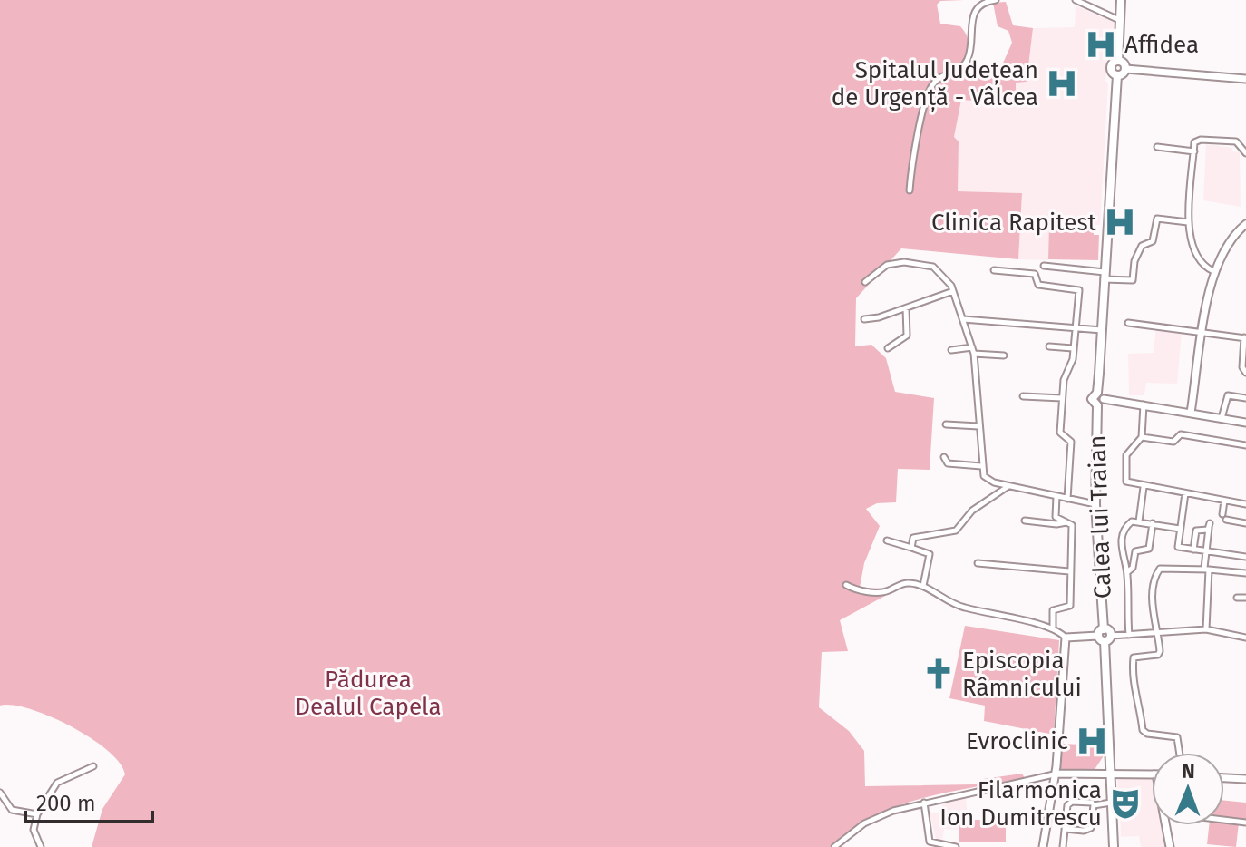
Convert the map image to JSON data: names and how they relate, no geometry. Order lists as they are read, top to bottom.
{
  "streets": {
    "main road": ["Calea lui Traian"]
  },
  "parks": ["Pădurea Dealul Capela"],
  "places": {
    "hospital": [
      "Affidea",
      "Spitalul Județean de Urgență - Vâlcea",
      "Clinica Rapitest",
      "Evroclinic"
    ],
    "church": ["Episcopia Râmnicului"],
    "theatre": ["Filarmonica Ion Dumitrescu"]
  },
  "scale_bar": "200 m",
  "north": "top"
}
